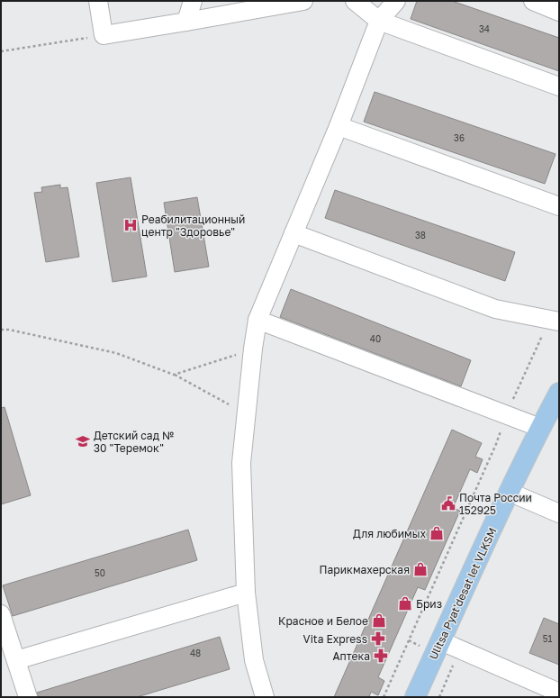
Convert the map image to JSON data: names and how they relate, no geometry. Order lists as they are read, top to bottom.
{
  "streets": {
    "main road": ["Ulitsa Pyat'desat let VLKSM"]
  },
  "places": {
    "hospital": ["Реабилитационный центр \"Здоровье\""],
    "school or university": ["Детский сад № 30 \"Теремок\""],
    "public building": ["Почта России 152925"],
    "shop": [
      "Для любимых",
      "Парикмахерская",
      "Бриз",
      "Красное и Белое"
    ],
    "pharmacy": ["Vita Express", "Аптека"]
  },
  "house_numbers": [
    "34",
    "36",
    "38",
    "40",
    "50",
    "51",
    "48"
  ]
}
